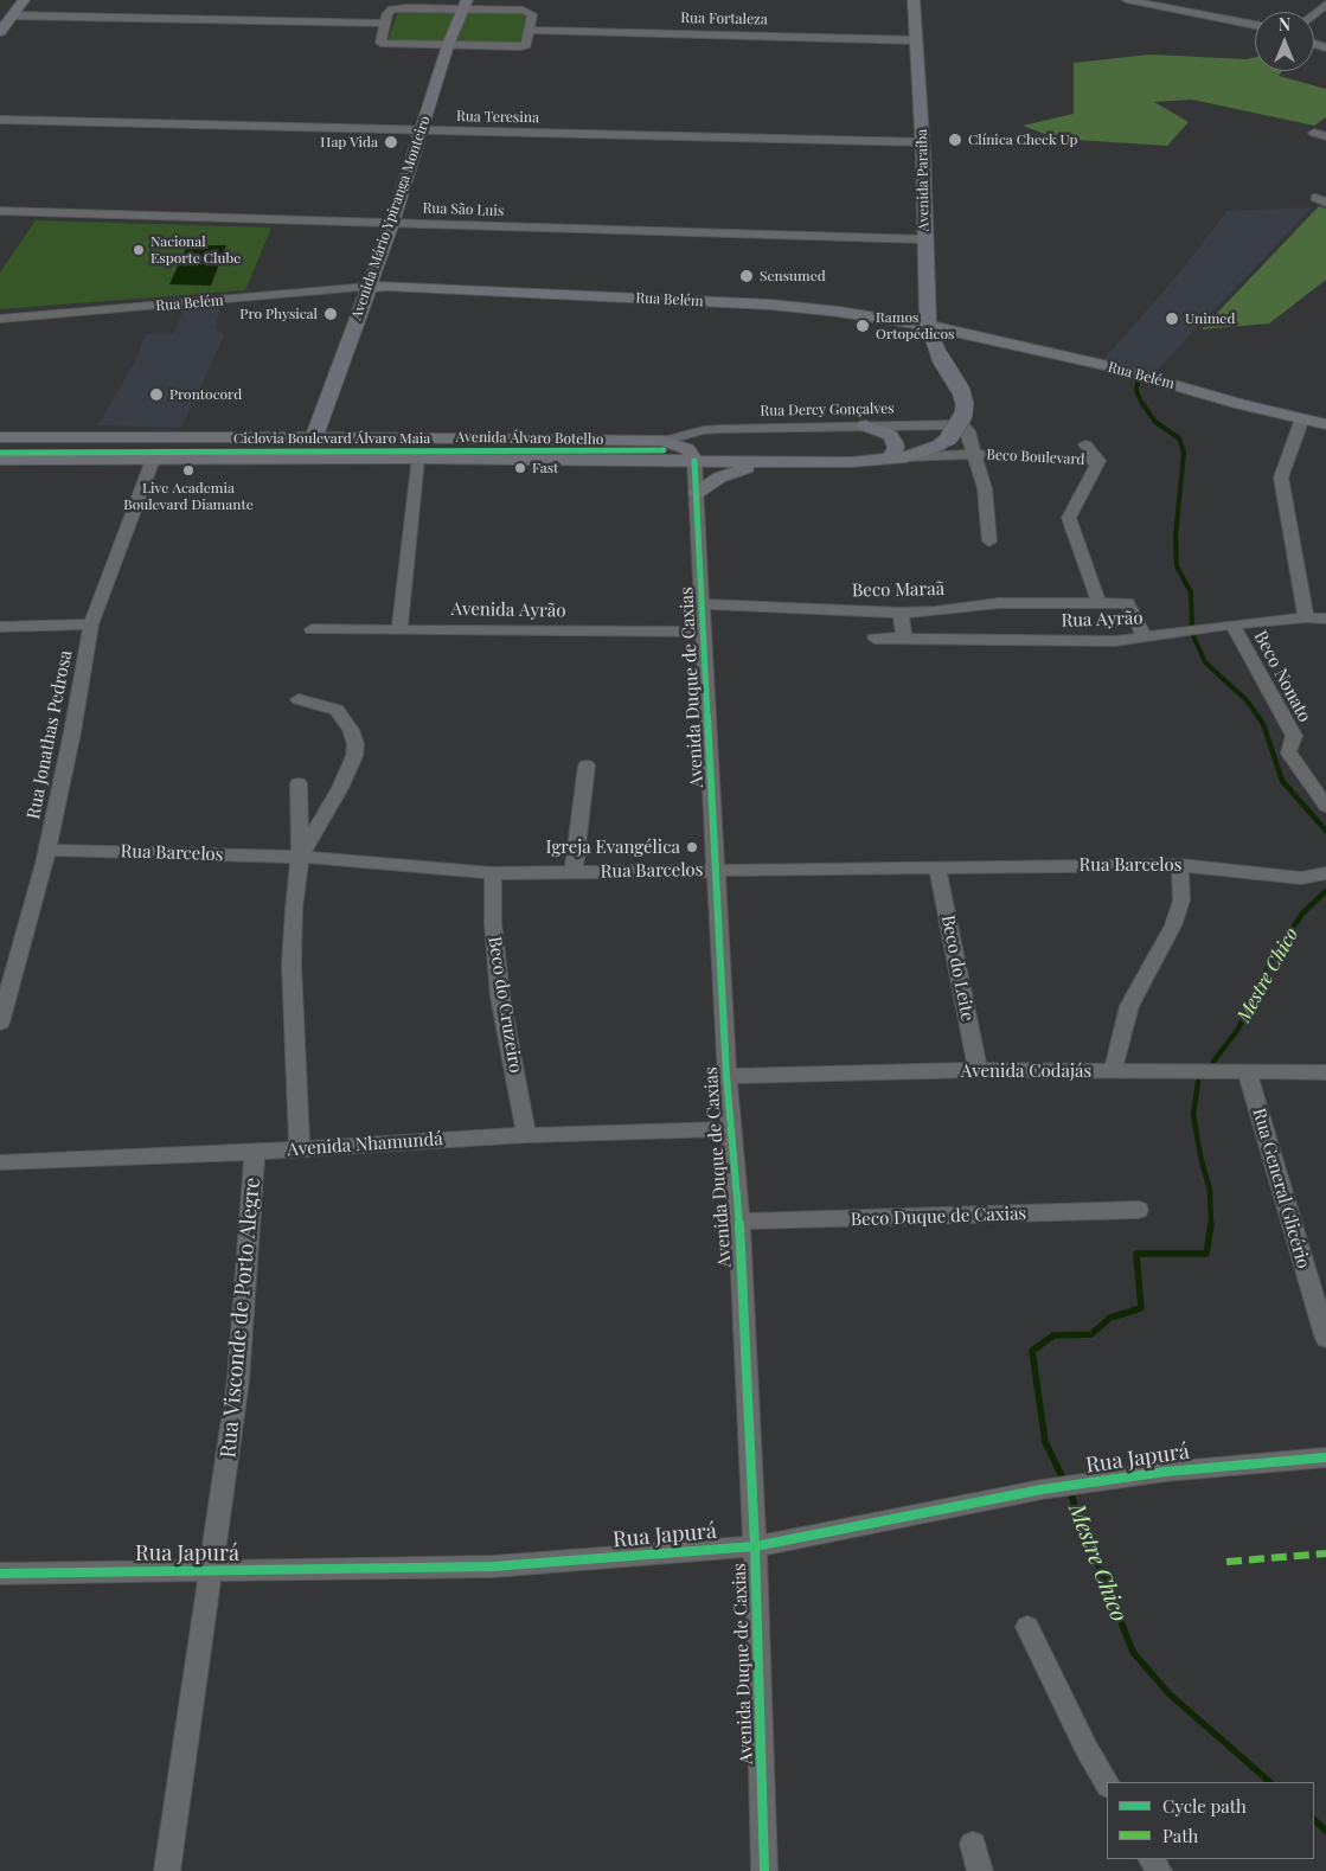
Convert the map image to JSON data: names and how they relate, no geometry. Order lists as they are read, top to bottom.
{
  "streets": {
    "main road": [
      "Avenida Paraíba",
      "Avenida Mário Ypiranga Monteiro",
      "Rua Belém",
      "Avenida Álvaro Botelho"
    ],
    "street": [
      "Rua Fortaleza",
      "Rua Teresina",
      "Rua São Luis",
      "Rua Dercy Gonçalves",
      "Beco Boulevard",
      "Beco Maraã",
      "Avenida Ayrão",
      "Rua Ayrão",
      "Beco Nonato",
      "Avenida Duque de Caxias",
      "Rua Jonathas Pedrosa",
      "Rua Barcelos",
      "Beco do Leite",
      "Beco do Cruzeiro",
      "Avenida Codajás",
      "Avenida Nhamundá",
      "Rua General Glicério",
      "Beco Duque de Caxias",
      "Rua Visconde de Porto Alegre",
      "Rua Japurá"
    ],
    "cycle path": ["Ciclovia Boulevard Álvaro Maia"]
  },
  "crossings": [
    ["Rua Fortaleza", "Avenida Paraíba"],
    ["Rua Teresina", "Avenida Paraíba"],
    ["Rua Teresina", "Avenida Mário Ypiranga Monteiro"],
    ["Avenida Paraíba", "Rua São Luis"],
    ["Avenida Paraíba", "Rua Belém"],
    ["Avenida Paraíba", "Beco Boulevard"],
    ["Rua São Luis", "Avenida Mário Ypiranga Monteiro"],
    ["Avenida Mário Ypiranga Monteiro", "Rua Belém"],
    ["Avenida Mário Ypiranga Monteiro", "Avenida Álvaro Botelho"],
    ["Rua Dercy Gonçalves", "Avenida Álvaro Botelho"],
    ["Rua Dercy Gonçalves", "Beco Boulevard"],
    ["Avenida Álvaro Botelho", "Avenida Duque de Caxias"],
    ["Beco Maraã", "Rua Ayrão"],
    ["Beco Maraã", "Avenida Duque de Caxias"],
    ["Avenida Ayrão", "Avenida Duque de Caxias"],
    ["Rua Ayrão", "Beco Nonato"],
    ["Avenida Duque de Caxias", "Rua Barcelos"],
    ["Avenida Duque de Caxias", "Avenida Codajás"],
    ["Avenida Duque de Caxias", "Avenida Nhamundá"],
    ["Avenida Duque de Caxias", "Beco Duque de Caxias"],
    ["Avenida Duque de Caxias", "Rua Japurá"],
    ["Rua Jonathas Pedrosa", "Rua Barcelos"],
    ["Rua Barcelos", "Beco do Leite"],
    ["Rua Barcelos", "Beco do Cruzeiro"],
    ["Beco do Leite", "Avenida Codajás"],
    ["Beco do Cruzeiro", "Avenida Nhamundá"],
    ["Avenida Codajás", "Rua General Glicério"],
    ["Avenida Nhamundá", "Rua Visconde de Porto Alegre"],
    ["Rua Visconde de Porto Alegre", "Rua Japurá"]
  ],
  "water": ["Mestre Chico"],
  "places": [
    "Clínica Check Up",
    "Hap Vida",
    "Nacional Esporte Clube",
    "Sensumed",
    "Pro Physical",
    "Unimed",
    "Ramos Ortopédicos",
    "Prontocord",
    "Fast",
    "Live Academia Boulevard Diamante",
    "Igreja Evangélica"
  ],
  "legend": ["Cycle path", "Path"],
  "north": "top"
}
